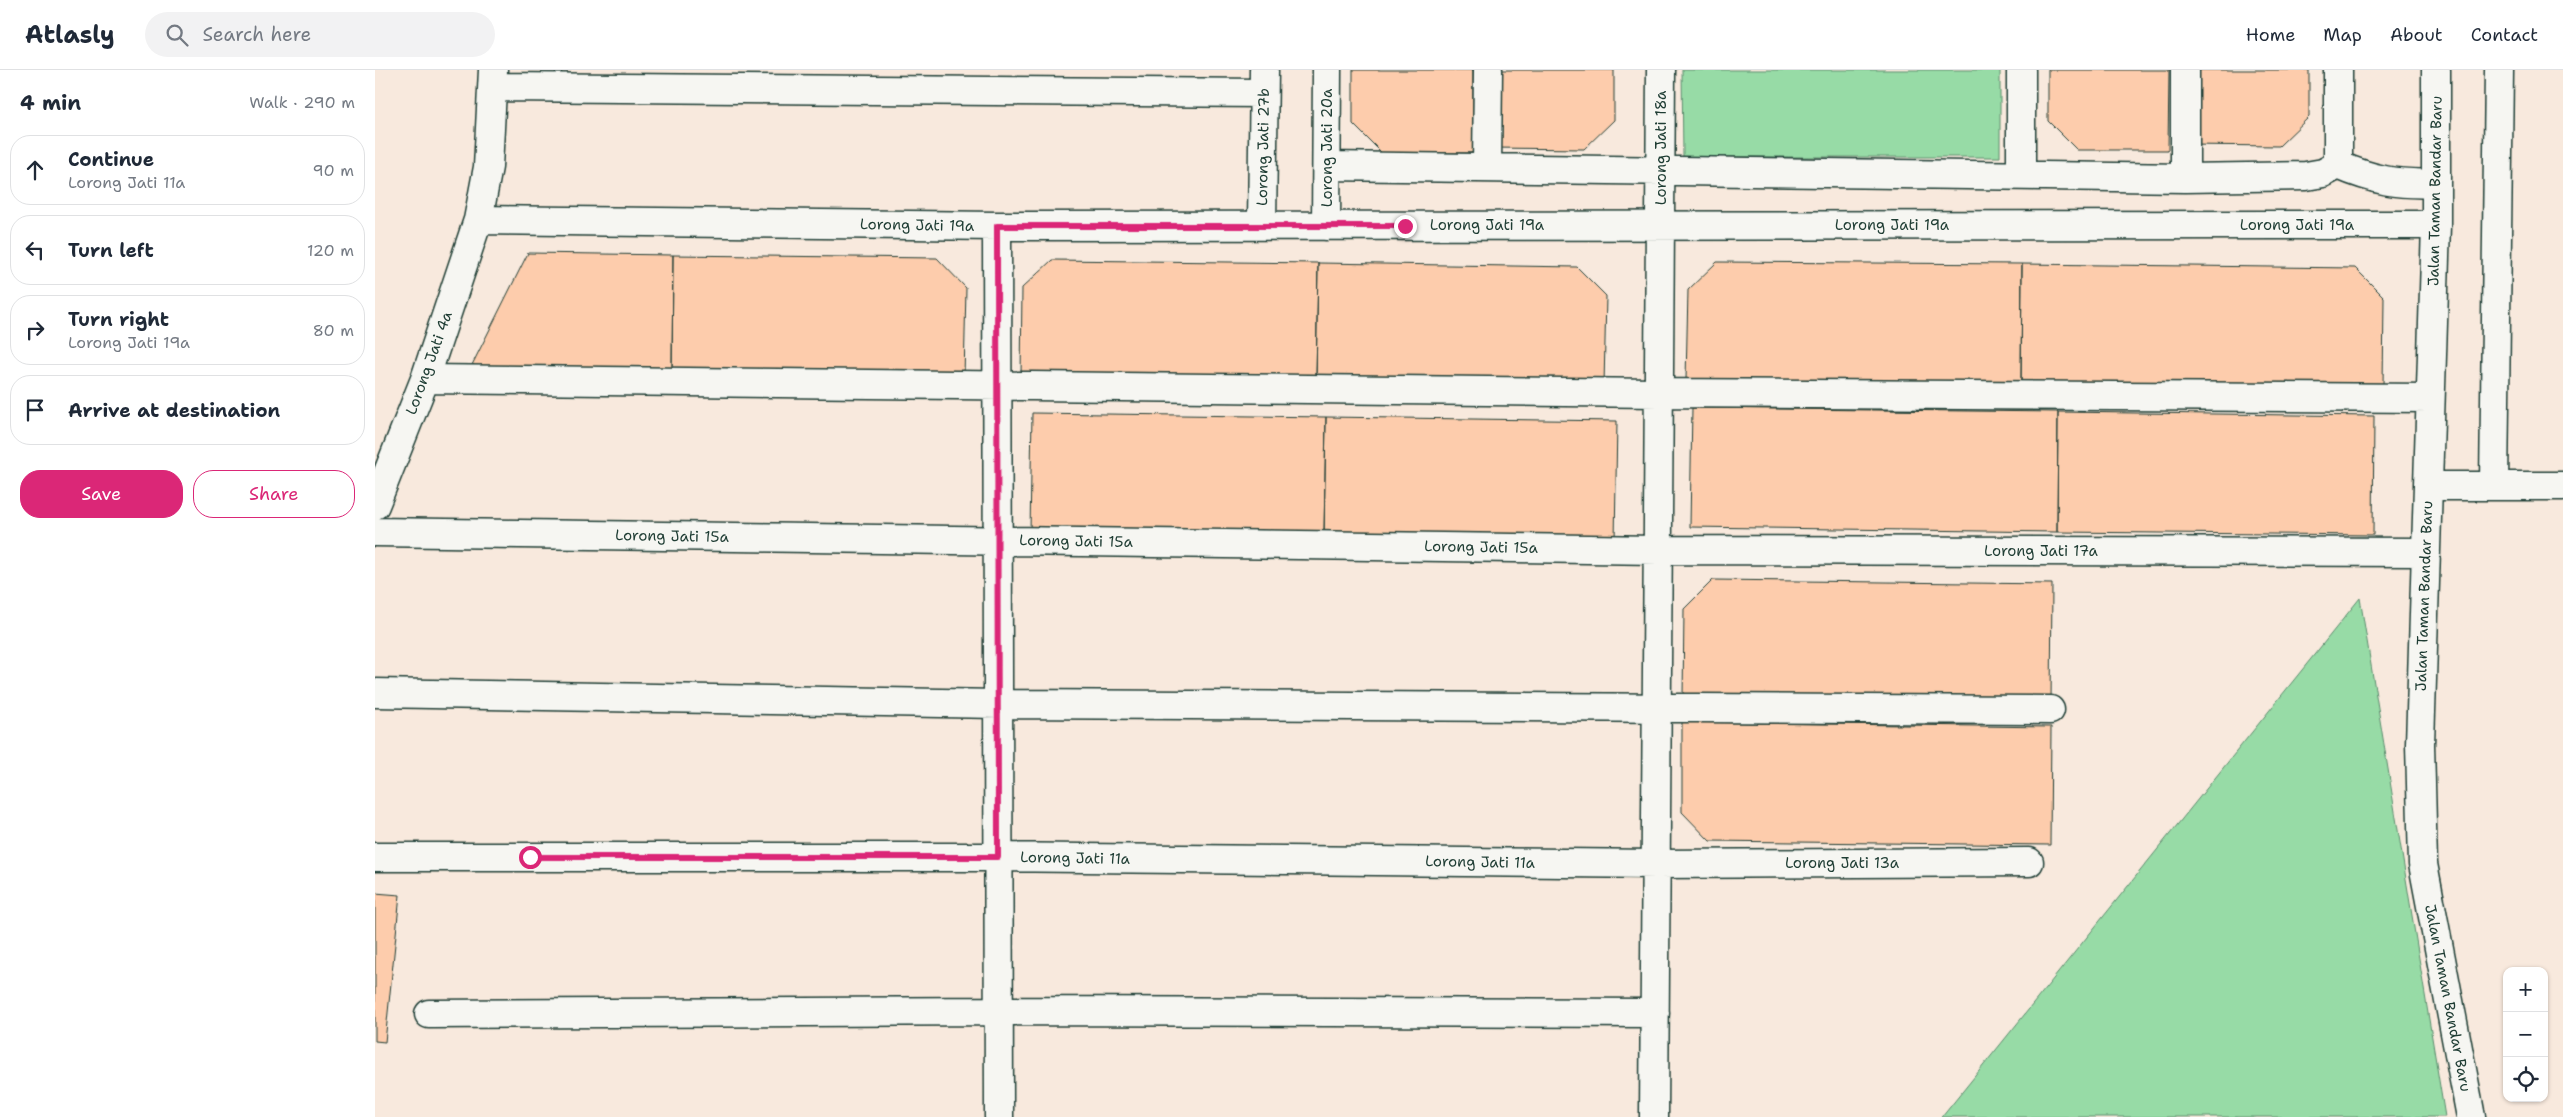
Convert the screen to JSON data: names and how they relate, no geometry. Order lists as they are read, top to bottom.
{
  "streets": {
    "street": [
      "Lorong Jati 27b",
      "Lorong Jati 20a",
      "Lorong Jati 18a",
      "Jalan Taman Bandar Baru",
      "Lorong Jati 19a",
      "Lorong Jati 4a",
      "Lorong Jati 15a",
      "Lorong Jati 17a",
      "Lorong Jati 11a",
      "Lorong Jati 13a"
    ]
  },
  "crossings": [
    ["Lorong Jati 27b", "Lorong Jati 19a"],
    ["Lorong Jati 20a", "Lorong Jati 19a"],
    ["Lorong Jati 18a", "Lorong Jati 19a"],
    ["Lorong Jati 18a", "Lorong Jati 15a"],
    ["Lorong Jati 18a", "Lorong Jati 17a"],
    ["Lorong Jati 18a", "Lorong Jati 11a"],
    ["Lorong Jati 18a", "Lorong Jati 13a"],
    ["Jalan Taman Bandar Baru", "Lorong Jati 19a"],
    ["Jalan Taman Bandar Baru", "Lorong Jati 17a"],
    ["Lorong Jati 19a", "Lorong Jati 4a"],
    ["Lorong Jati 15a", "Lorong Jati 17a"],
    ["Lorong Jati 11a", "Lorong Jati 13a"]
  ],
  "page": {
    "header": "Atlasly",
    "search": "Search here",
    "nav": [
      "Home",
      "Map",
      "About",
      "Contact"
    ],
    "heading": ["4 min", "Walk · 290 m"],
    "list": [
      ["Continue", "Lorong Jati 11a", "90 m"],
      ["Turn left", "120 m"],
      ["Turn right", "Lorong Jati 19a", "80 m"],
      "Arrive at destination"
    ],
    "buttons": ["Save", "Share"],
    "map_buttons": ["+", "−"]
  }
}
